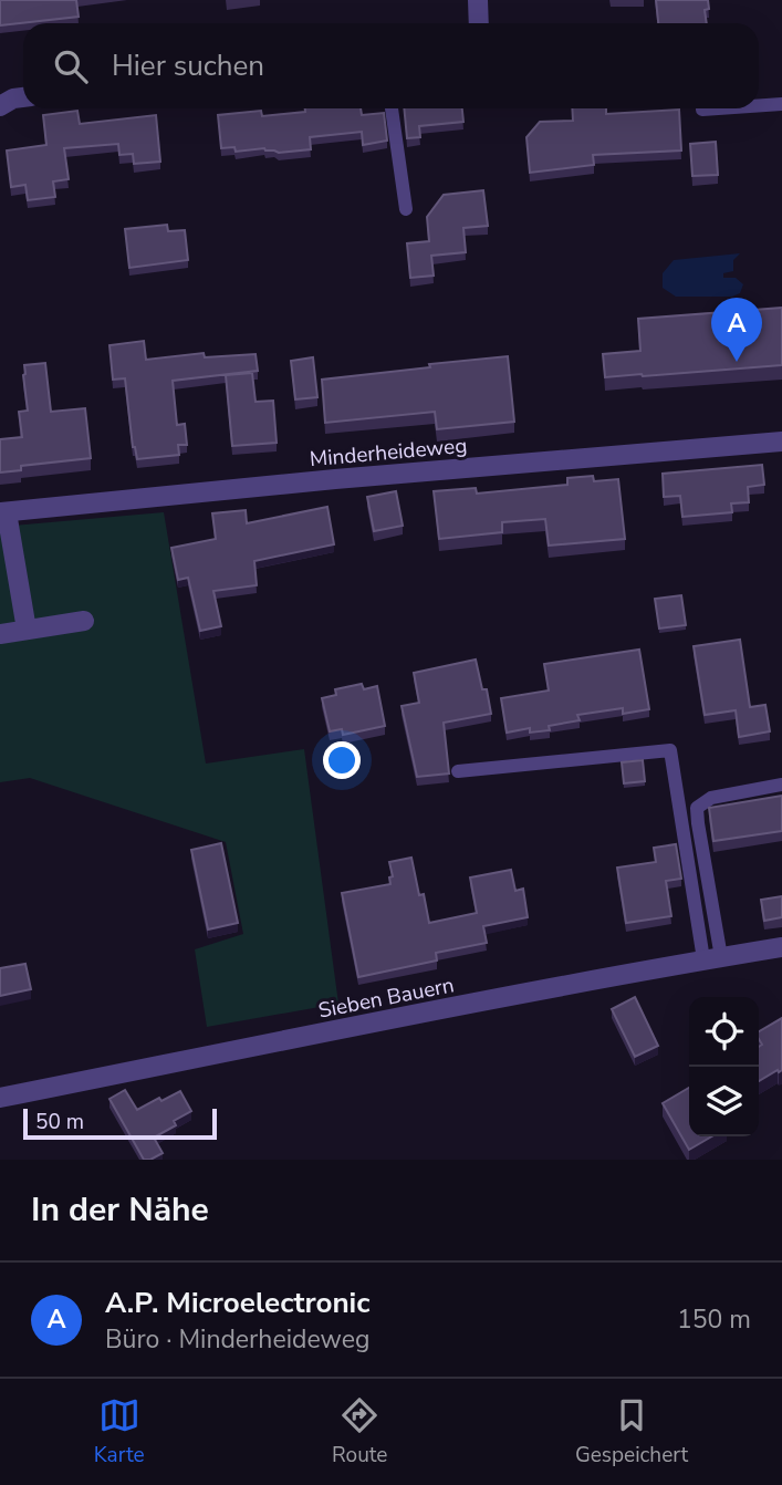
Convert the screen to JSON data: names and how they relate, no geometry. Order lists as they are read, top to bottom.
{
  "streets": {
    "street": ["Minderheideweg", "Sieben Bauern"]
  },
  "scale_bar": "50 m",
  "page": {
    "search": "Hier suchen",
    "pins": "A",
    "scale": "50 m",
    "heading": "In der Nähe",
    "list": [
      {
        "mark": "A",
        "name": "A.P. Microelectronic",
        "note": "Büro · Minderheideweg",
        "value": "150 m"
      }
    ],
    "nav": ["Karte", "Route", "Gespeichert"]
  }
}
